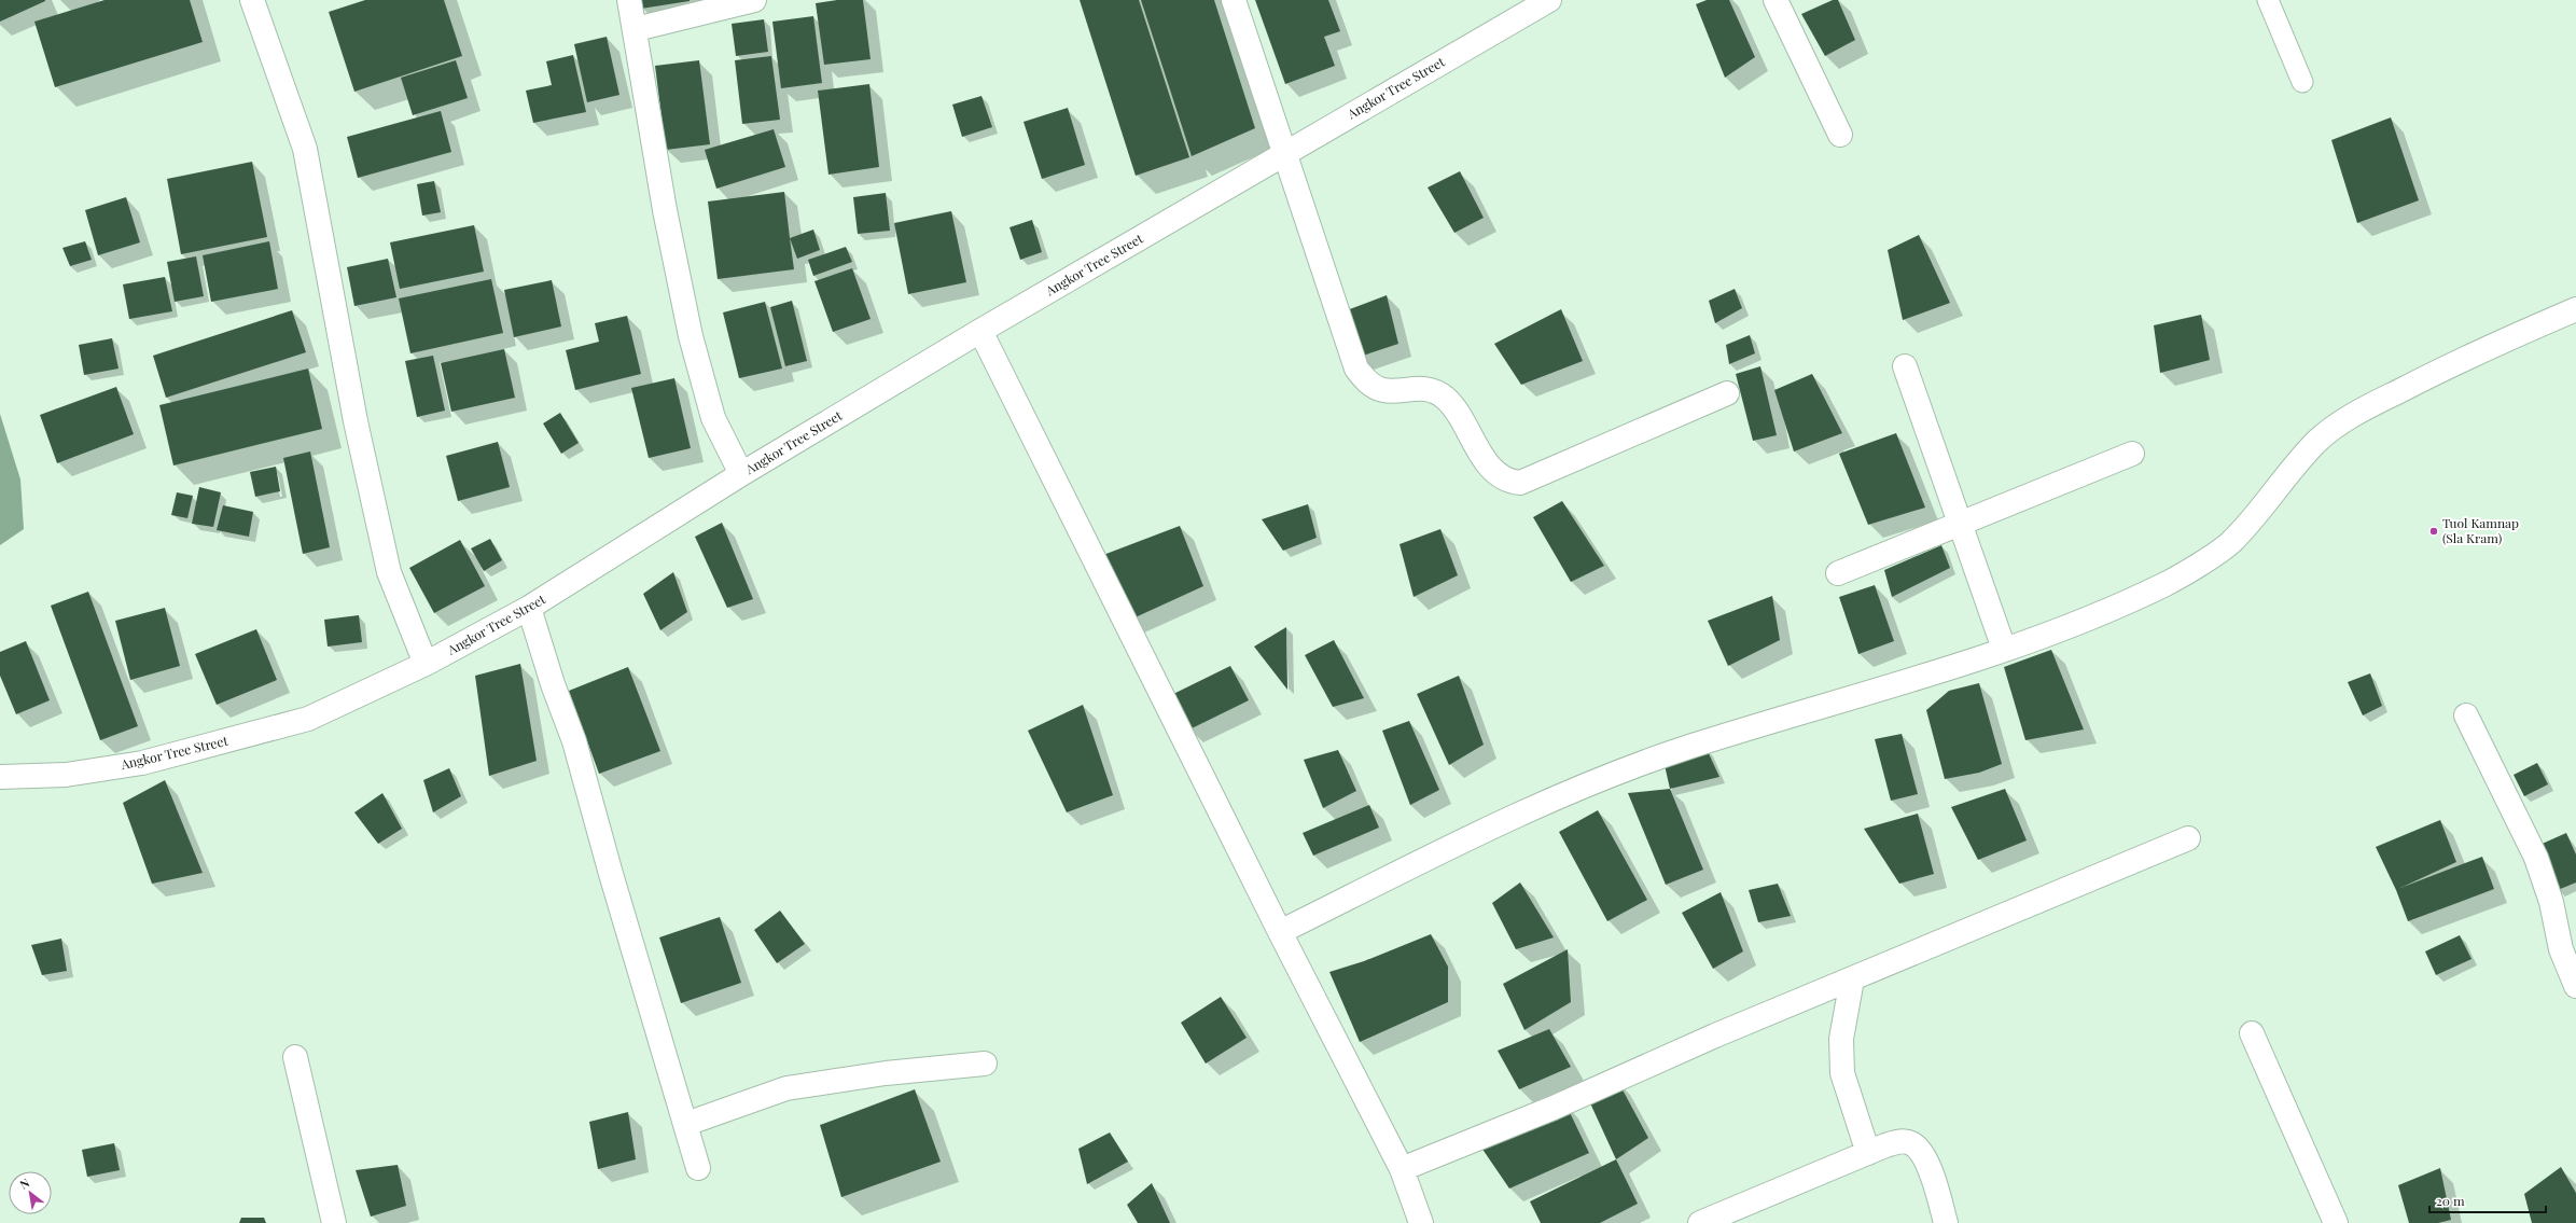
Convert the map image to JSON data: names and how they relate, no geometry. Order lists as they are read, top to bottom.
{
  "streets": {
    "street": ["Angkor Tree Street"]
  },
  "places": ["Tuol Kamnap (Sla Kram)"],
  "scale_bar": "20 m",
  "north": "top left"
}
